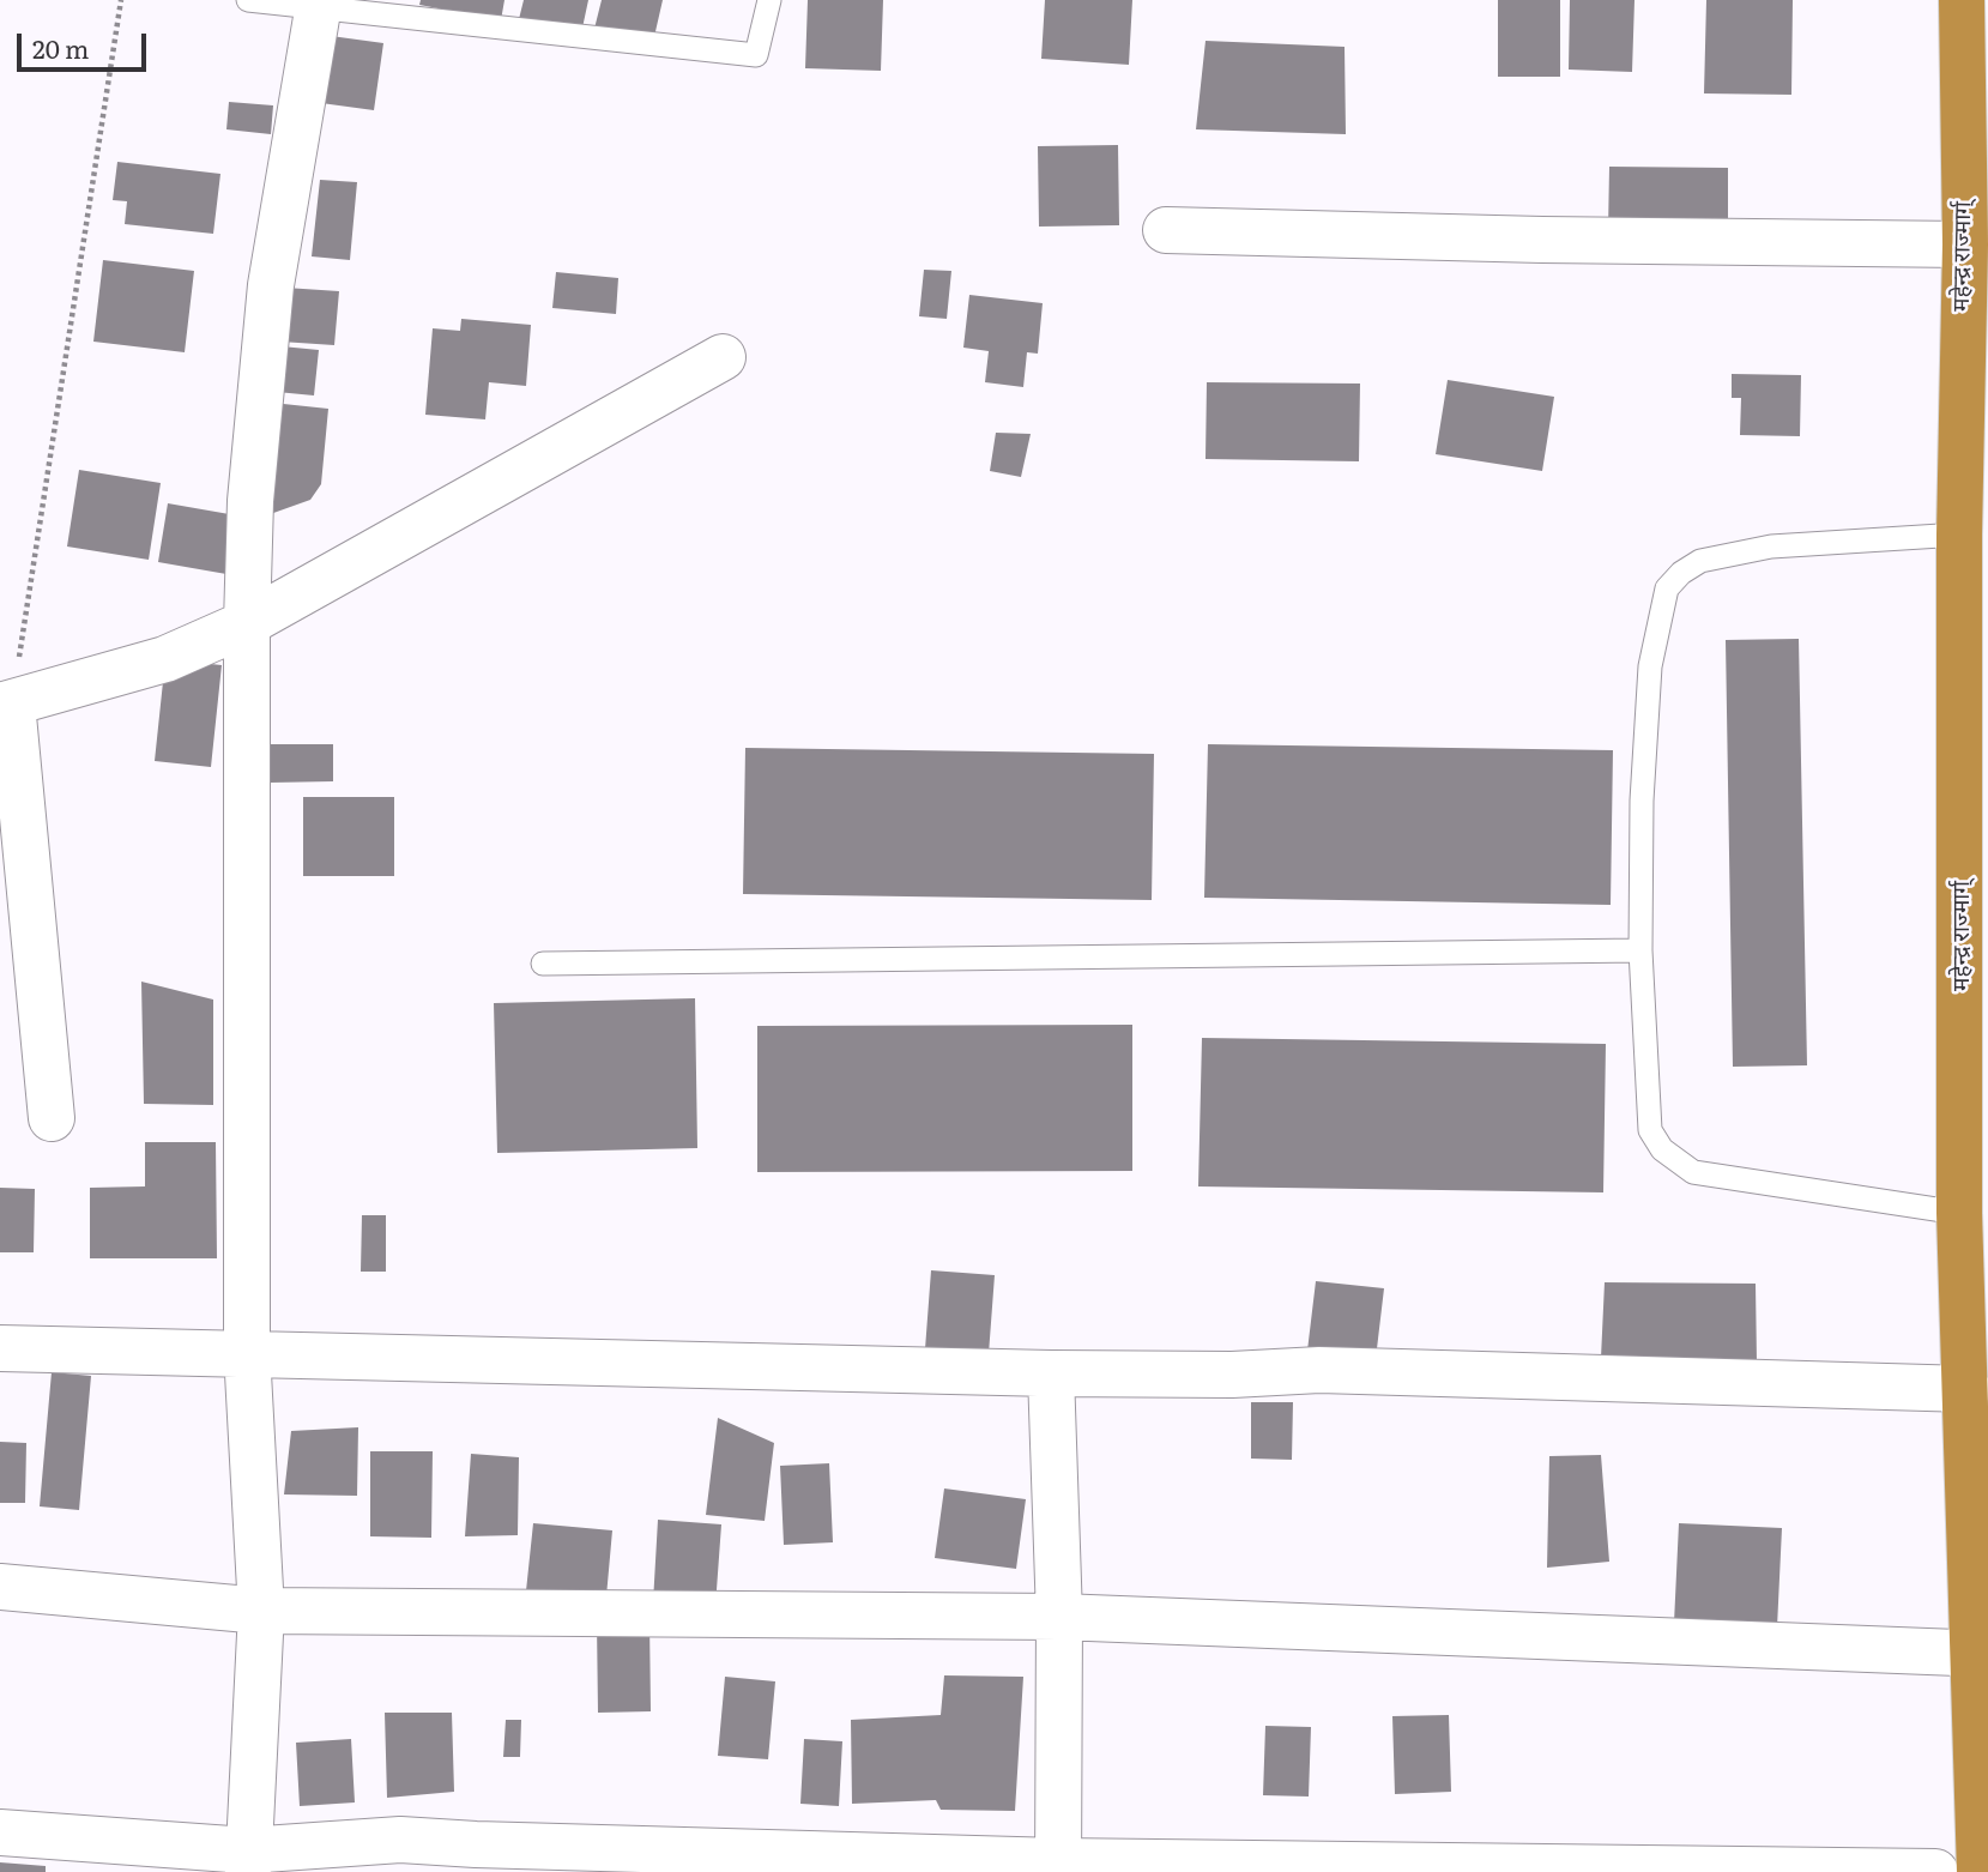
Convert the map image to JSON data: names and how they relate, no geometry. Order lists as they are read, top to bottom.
{
  "streets": {
    "highway": ["महेन्द्र राज्मार्ग्"]
  },
  "scale_bar": "20 m"
}
